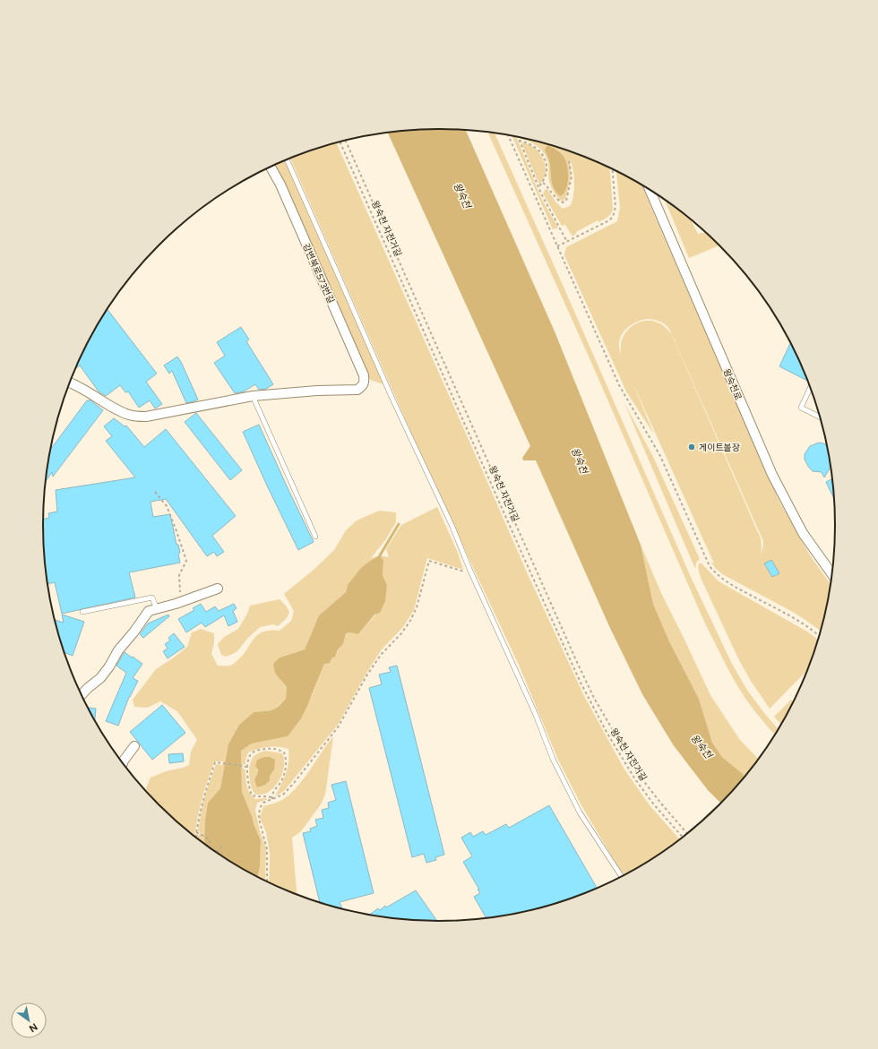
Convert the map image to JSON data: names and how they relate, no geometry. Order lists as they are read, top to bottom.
{
  "streets": {
    "street": ["강변북로573번길", "왕숙천로"],
    "path": ["왕숙천 자전거길"]
  },
  "water": ["왕숙천"],
  "places": ["게이트볼장"],
  "north": "bottom right"
}
